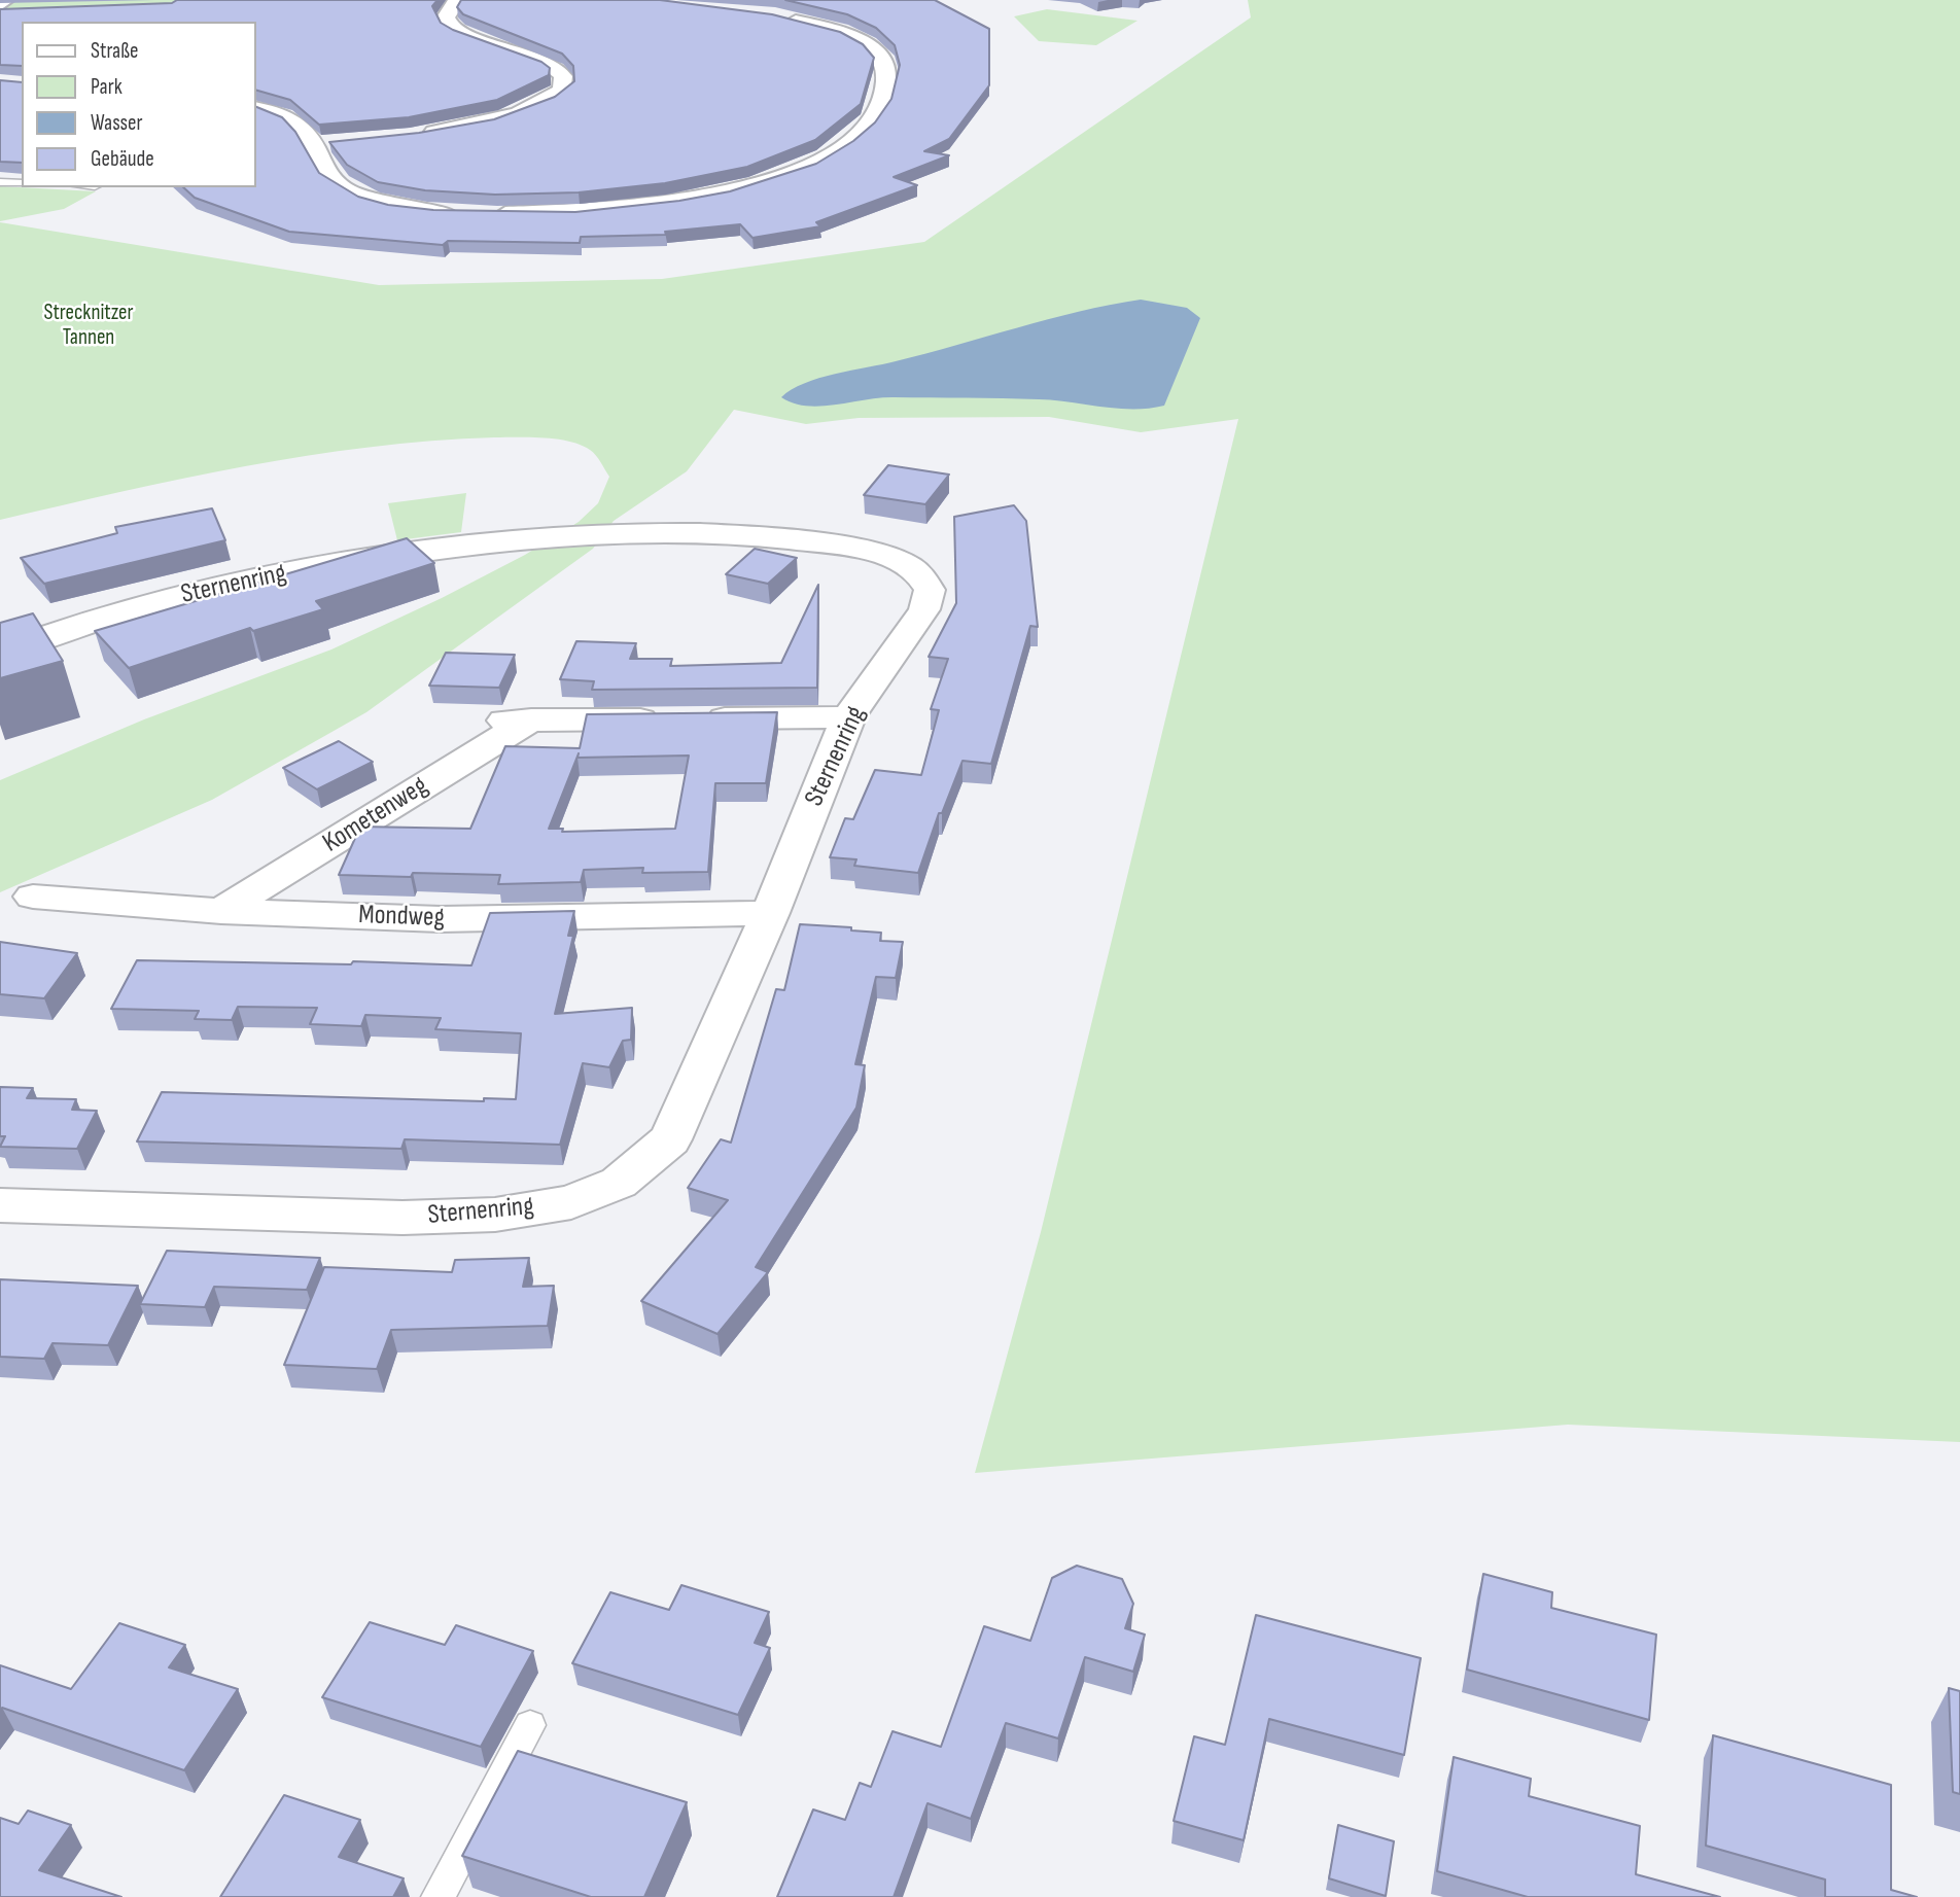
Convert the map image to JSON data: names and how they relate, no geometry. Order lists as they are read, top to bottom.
{
  "streets": {
    "street": ["Sternenring", "Kometenweg", "Mondweg"]
  },
  "crossings": [
    ["Sternenring", "Kometenweg"],
    ["Sternenring", "Mondweg"],
    ["Kometenweg", "Mondweg"]
  ],
  "parks": ["Strecknitzer Tannen"],
  "legend": [
    "Straße",
    "Park",
    "Wasser",
    "Gebäude"
  ]
}
